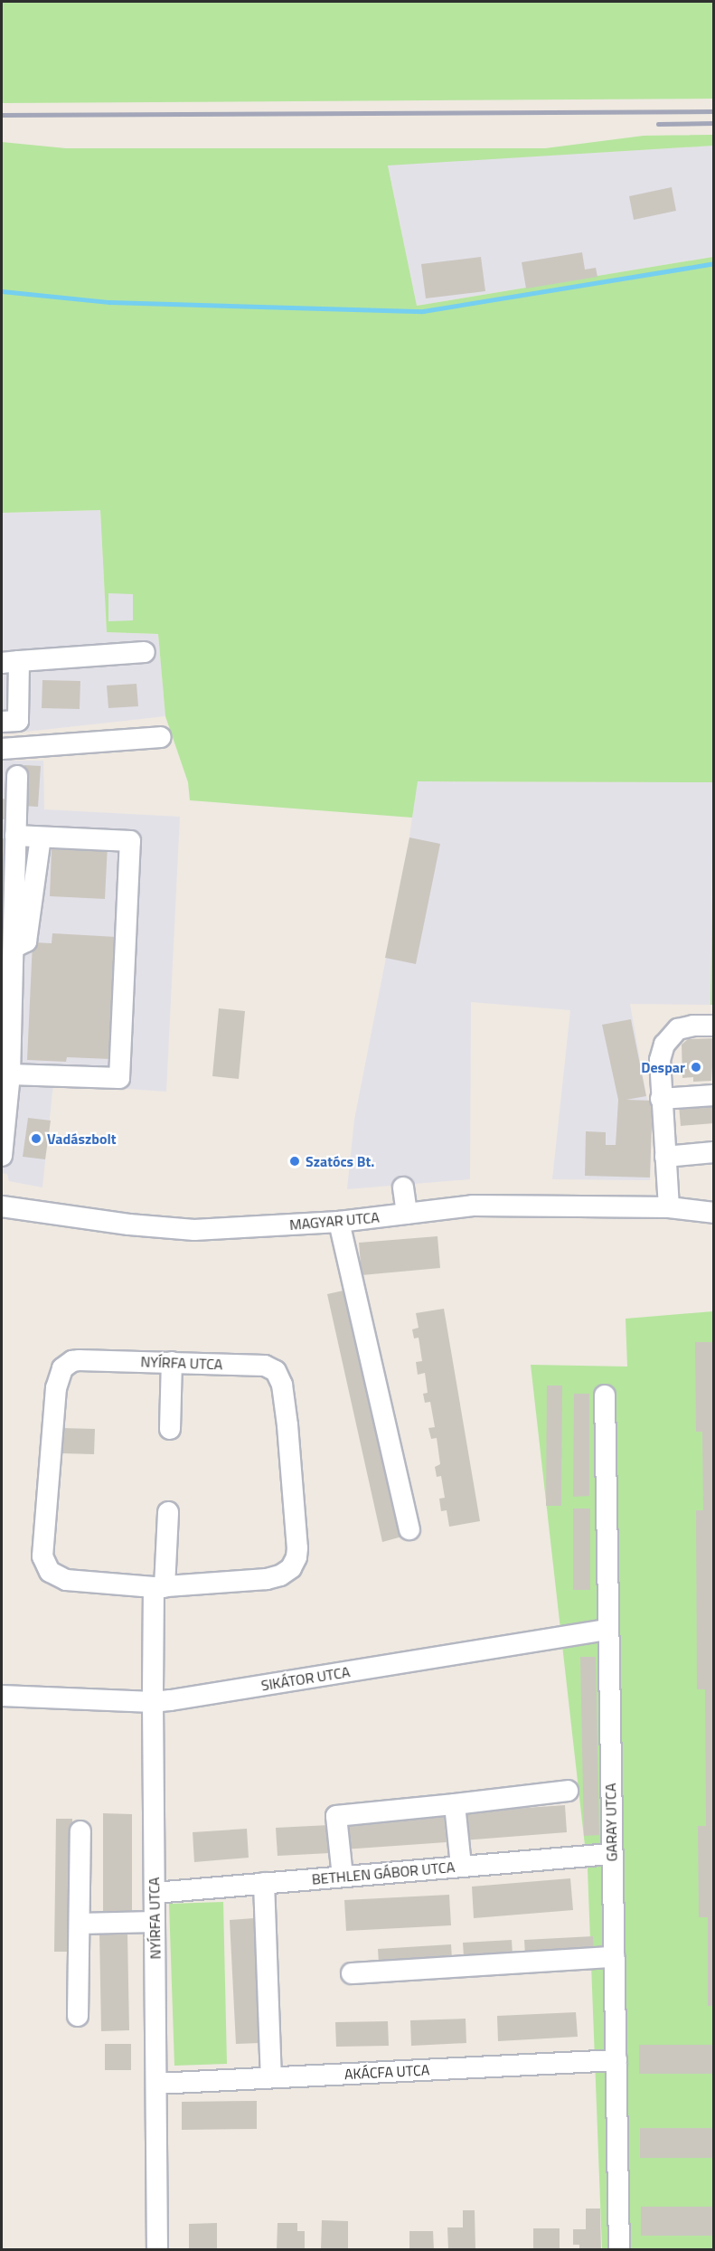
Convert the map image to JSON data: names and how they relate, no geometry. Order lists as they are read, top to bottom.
{
  "streets": {
    "street": [
      "MAGYAR UTCA",
      "NYÍRFA UTCA",
      "SIKÁTOR UTCA",
      "GARAY UTCA",
      "BETHLEN GÁBOR UTCA",
      "AKÁCFA UTCA"
    ]
  },
  "crossings": [
    ["NYÍRFA UTCA", "SIKÁTOR UTCA"],
    ["NYÍRFA UTCA", "BETHLEN GÁBOR UTCA"],
    ["NYÍRFA UTCA", "AKÁCFA UTCA"],
    ["SIKÁTOR UTCA", "GARAY UTCA"],
    ["GARAY UTCA", "BETHLEN GÁBOR UTCA"],
    ["GARAY UTCA", "AKÁCFA UTCA"]
  ],
  "places": ["Despar", "Vadászbolt", "Szatócs Bt."]
}
